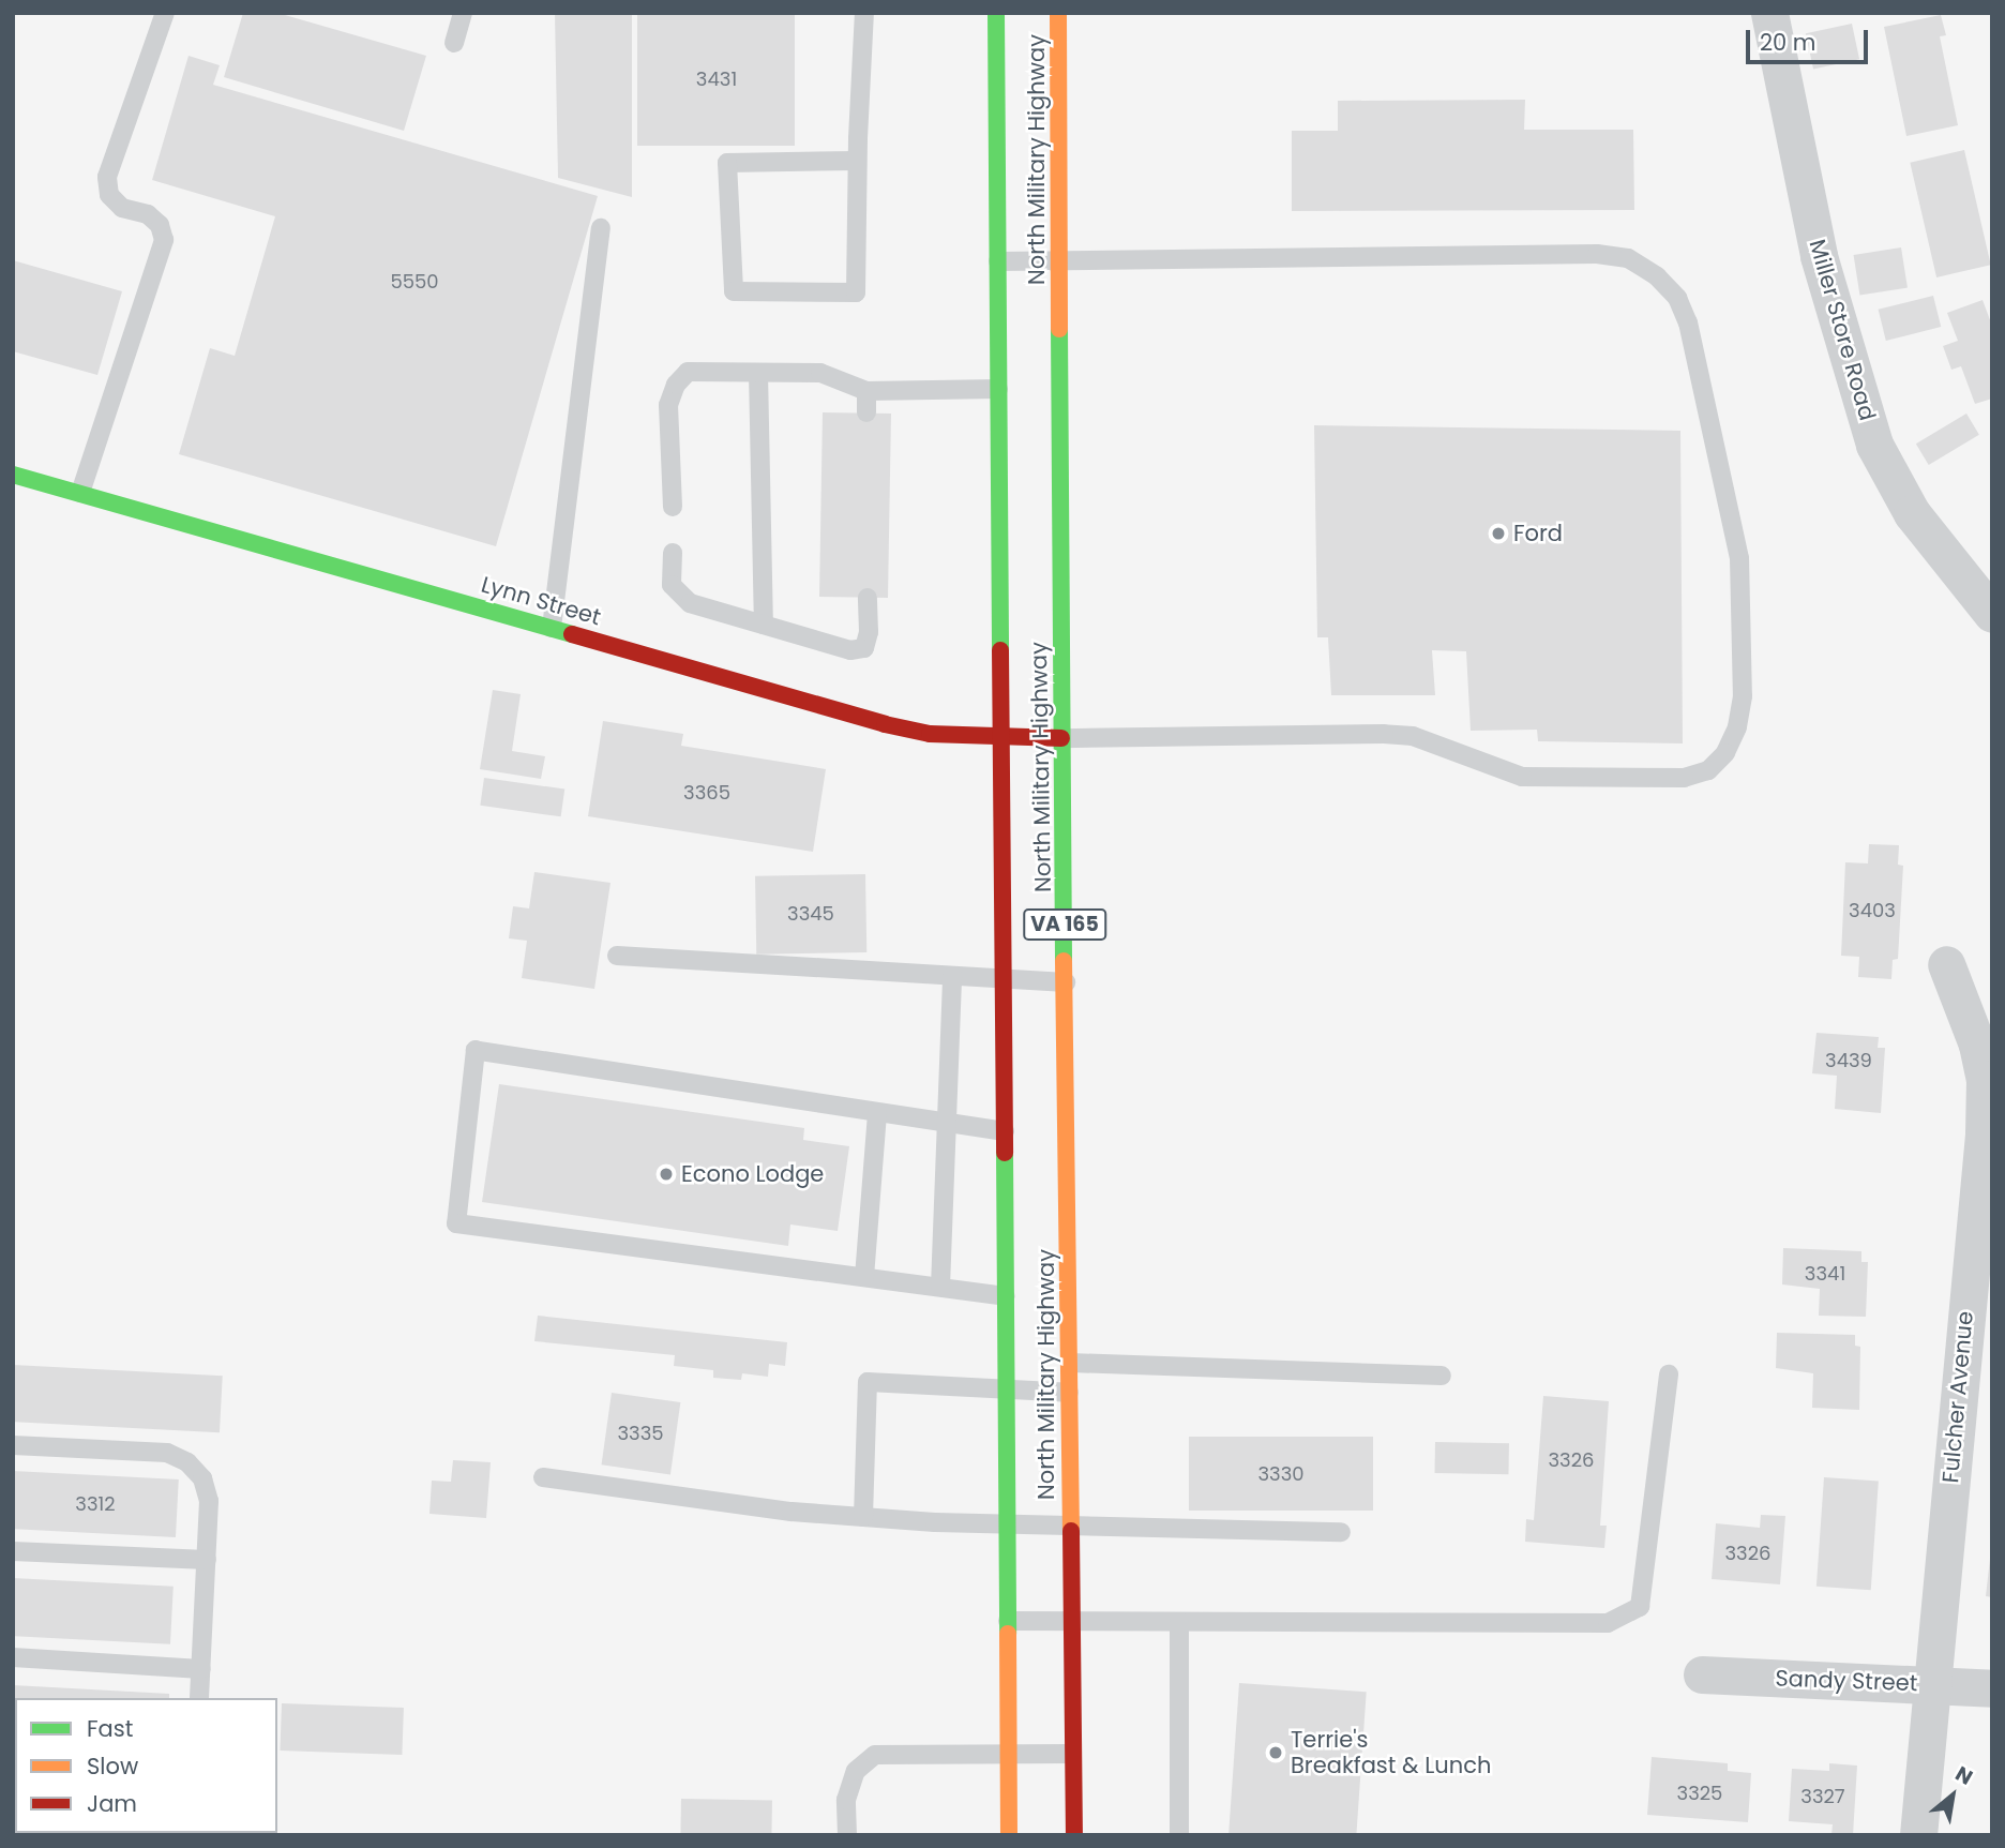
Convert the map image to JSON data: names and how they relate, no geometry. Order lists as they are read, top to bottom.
{
  "streets": {
    "main road": ["North Military Highway", "Lynn Street", "VA 165"],
    "street": ["Miller Store Road", "Fulcher Avenue", "Sandy Street"]
  },
  "crossings": [
    ["North Military Highway", "Lynn Street"],
    ["Fulcher Avenue", "Sandy Street"]
  ],
  "places": ["Ford", "Econo Lodge", "Terrie's Breakfast & Lunch"],
  "house_numbers": [
    "3431",
    "5550",
    "3365",
    "3403",
    "3345",
    "3439",
    "3341",
    "3335",
    "3326",
    "3330",
    "3312",
    "3326",
    "3325",
    "3327"
  ],
  "legend": ["Fast", "Slow", "Jam"],
  "scale_bar": "20 m",
  "north": "top right"
}
